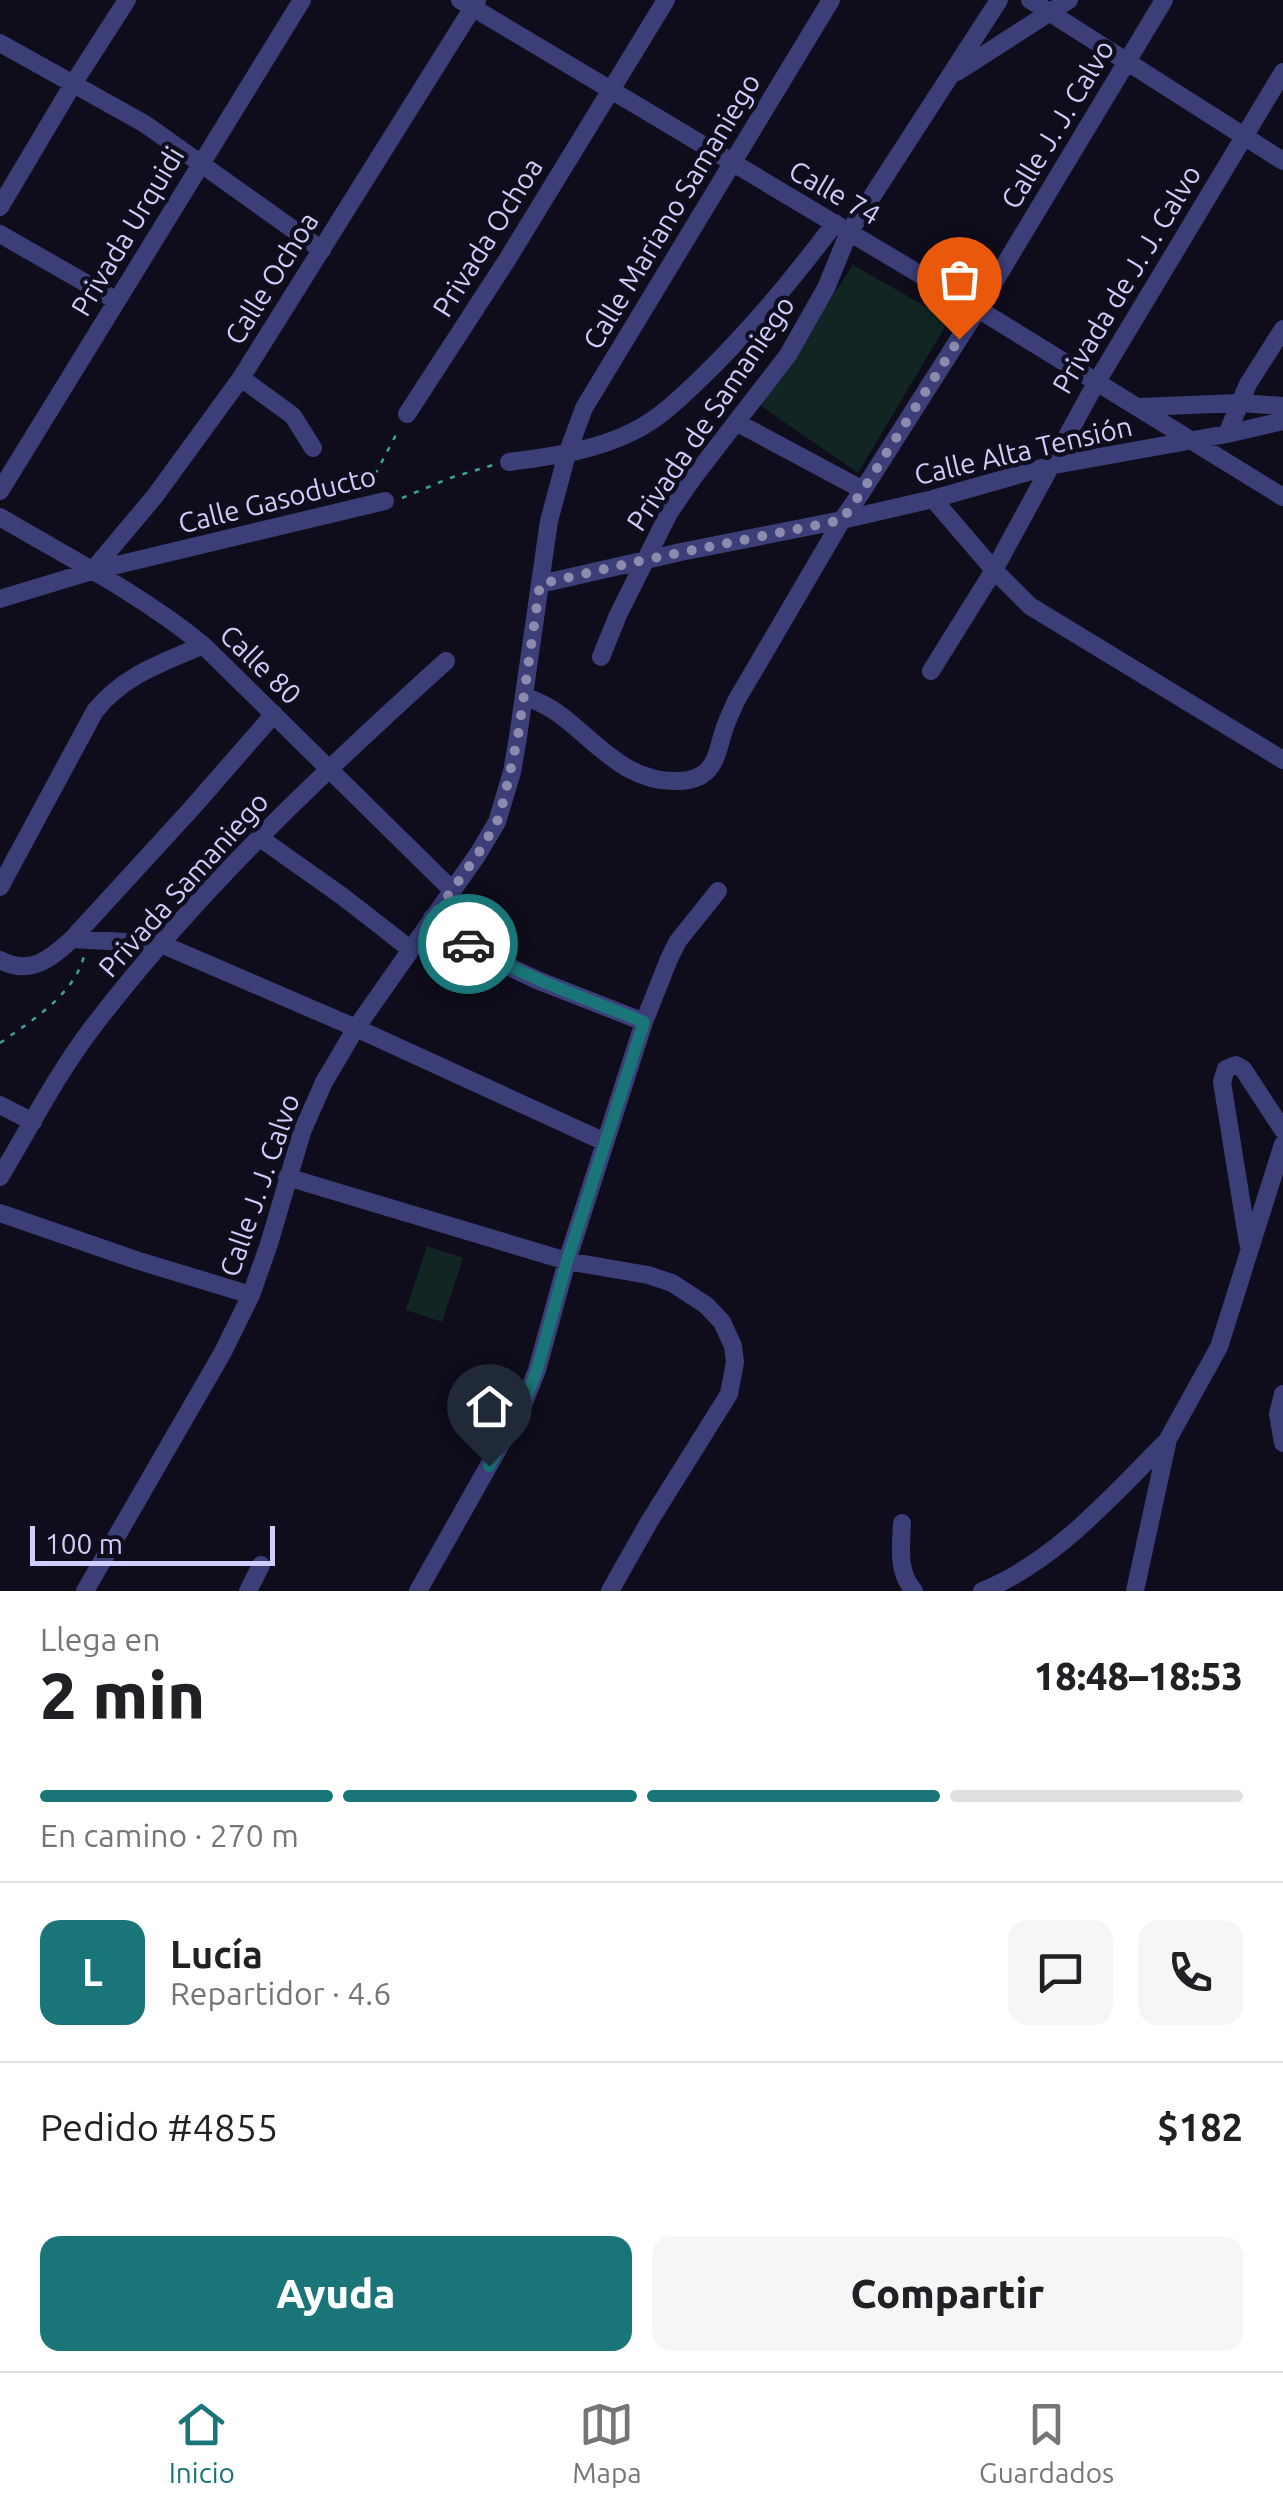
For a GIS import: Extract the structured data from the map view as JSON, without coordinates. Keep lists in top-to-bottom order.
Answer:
{
  "streets": {
    "street": [
      "Calle J. J. Calvo",
      "Calle 74",
      "Calle Mariano Samaniego",
      "Privada Urquidi",
      "Privada Ochoa",
      "Calle Ochoa",
      "Privada de J. J. Calvo",
      "Privada de Samaniego",
      "Calle Alta Tensión",
      "Calle Gasoducto",
      "Calle 80",
      "Privada Samaniego"
    ]
  },
  "crossings": [
    ["Calle J. J. Calvo", "Calle 74"],
    ["Calle J. J. Calvo", "Calle Mariano Samaniego"],
    ["Calle J. J. Calvo", "Privada de Samaniego"],
    ["Calle J. J. Calvo", "Calle Alta Tensión"],
    ["Calle J. J. Calvo", "Calle 80"],
    ["Calle 74", "Calle Mariano Samaniego"],
    ["Calle 74", "Privada Ochoa"],
    ["Calle 74", "Calle Ochoa"],
    ["Calle 74", "Privada de J. J. Calvo"],
    ["Calle 74", "Privada de Samaniego"],
    ["Calle 74", "Calle Alta Tensión"],
    ["Calle Mariano Samaniego", "Privada de Samaniego"],
    ["Calle Ochoa", "Calle Gasoducto"],
    ["Calle Ochoa", "Calle 80"],
    ["Privada de J. J. Calvo", "Calle Alta Tensión"],
    ["Privada de Samaniego", "Calle Alta Tensión"],
    ["Calle Gasoducto", "Calle 80"],
    ["Calle 80", "Privada Samaniego"]
  ],
  "scale_bar": "100 m",
  "page": {
    "scale": "100 m",
    "heading": ["2 min", "Llega en", "18:48–18:53"],
    "panel": [
      "Lucía",
      "Repartidor · 4.6",
      "Pedido #4855",
      "$182"
    ],
    "bar": "En camino · 270 m",
    "round": "L",
    "buttons": ["Ayuda", "Compartir"],
    "tabs": ["Inicio", "Mapa", "Guardados"]
  }
}
